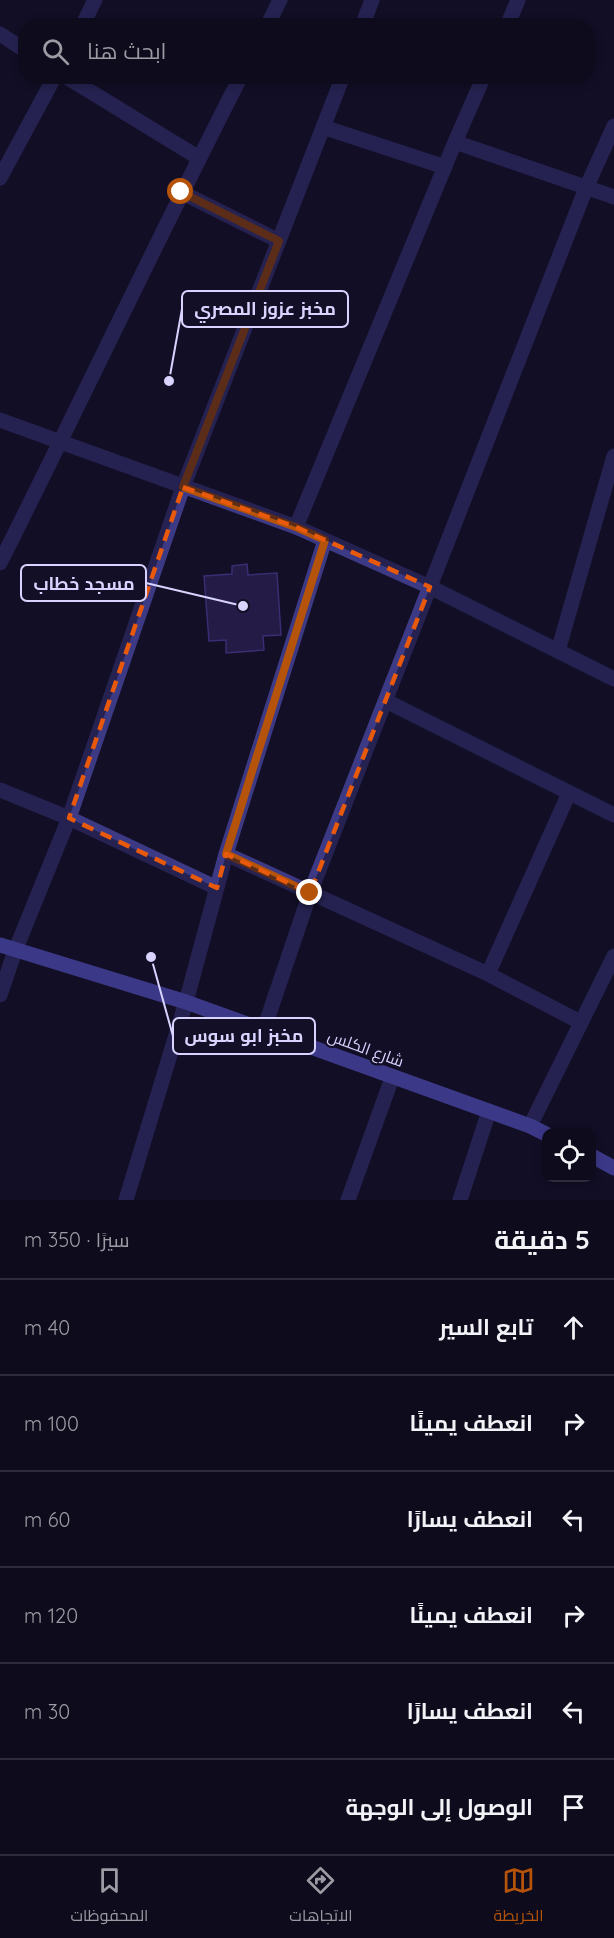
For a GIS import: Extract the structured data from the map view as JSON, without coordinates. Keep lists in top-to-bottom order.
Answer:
{
  "streets": {
    "street": ["شارع الكلس"]
  },
  "places": ["مخبز عزوز المصري", "مسجد خطاب", "مخبز ابو سوس"],
  "page": {
    "search": "ابحث هنا",
    "heading": ["5 دقيقة", "سيرًا · 350 m"],
    "list": [
      ["تابع السير", "40 m"],
      ["انعطف يمينًا", "100 m"],
      ["انعطف يسارًا", "60 m"],
      ["انعطف يمينًا", "120 m"],
      ["انعطف يسارًا", "30 m"],
      "الوصول إلى الوجهة"
    ],
    "nav": ["الخريطة", "الاتجاهات", "المحفوظات"]
  }
}
